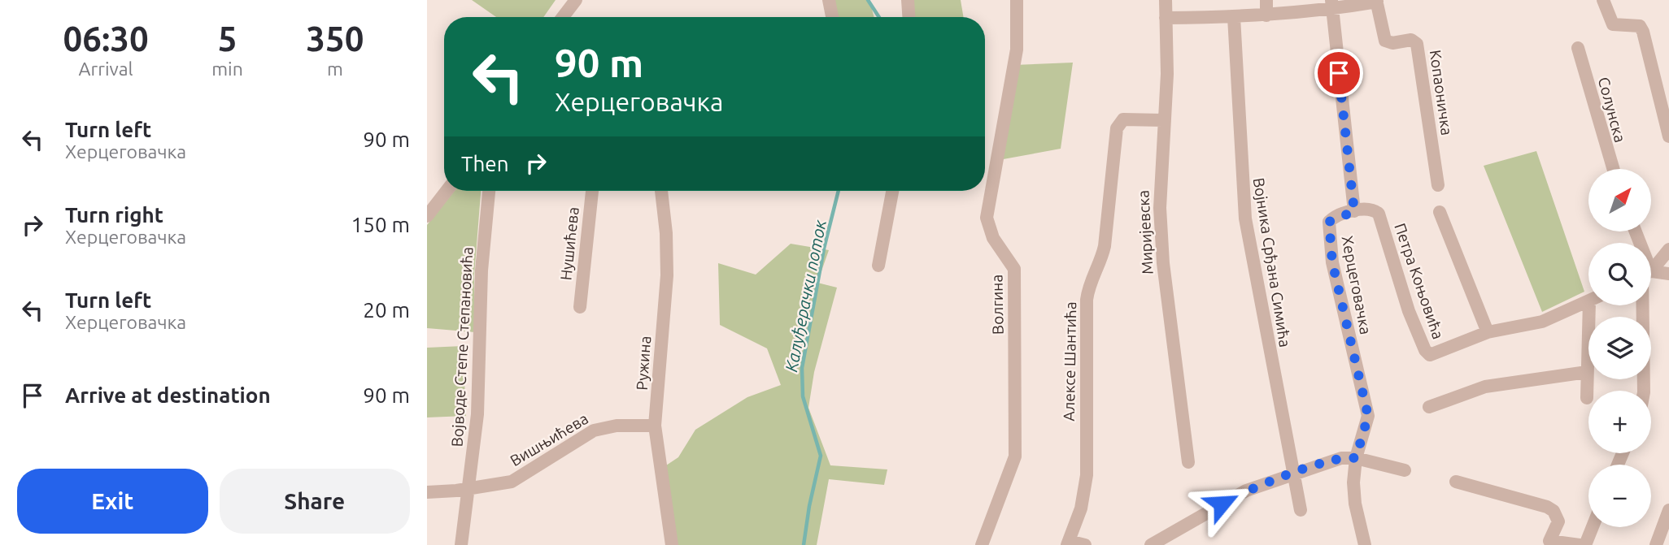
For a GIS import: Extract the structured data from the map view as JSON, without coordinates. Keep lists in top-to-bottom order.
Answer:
{
  "streets": {
    "street": [
      "Копаоничка",
      "Солунска",
      "Миријевска",
      "Нушићева",
      "Војника Срђана Симића",
      "Петра Коњовића",
      "Херцеговачка",
      "Волгина",
      "Војводе Степе Степановића",
      "Алексе Шантића",
      "Ружина",
      "Вишњићева"
    ]
  },
  "crossings": [
    ["Копаоничка", "Миријевска"],
    ["Копаоничка", "Војника Срђана Симића"],
    ["Миријевска", "Алексе Шантића"],
    ["Петра Коњовића", "Херцеговачка"],
    ["Војводе Степе Степановића", "Вишњићева"],
    ["Ружина", "Вишњићева"]
  ],
  "water": ["Калуђерачки поток"],
  "north": "top right",
  "page": {
    "eta": [
      "06:30",
      "Arrival",
      "5",
      "min",
      "350",
      "m"
    ],
    "turn": ["90 m", "Херцеговачка"],
    "list": [
      {
        "name": "Turn left",
        "note": "Херцеговачка",
        "value": "90 m"
      },
      {
        "name": "Turn right",
        "note": "Херцеговачка",
        "value": "150 m"
      },
      {
        "name": "Turn left",
        "note": "Херцеговачка",
        "value": "20 m"
      },
      {
        "name": "Arrive at destination",
        "value": "90 m"
      }
    ],
    "then": "Then",
    "map_buttons": ["+", "−"],
    "buttons": ["Exit", "Share"]
  }
}
